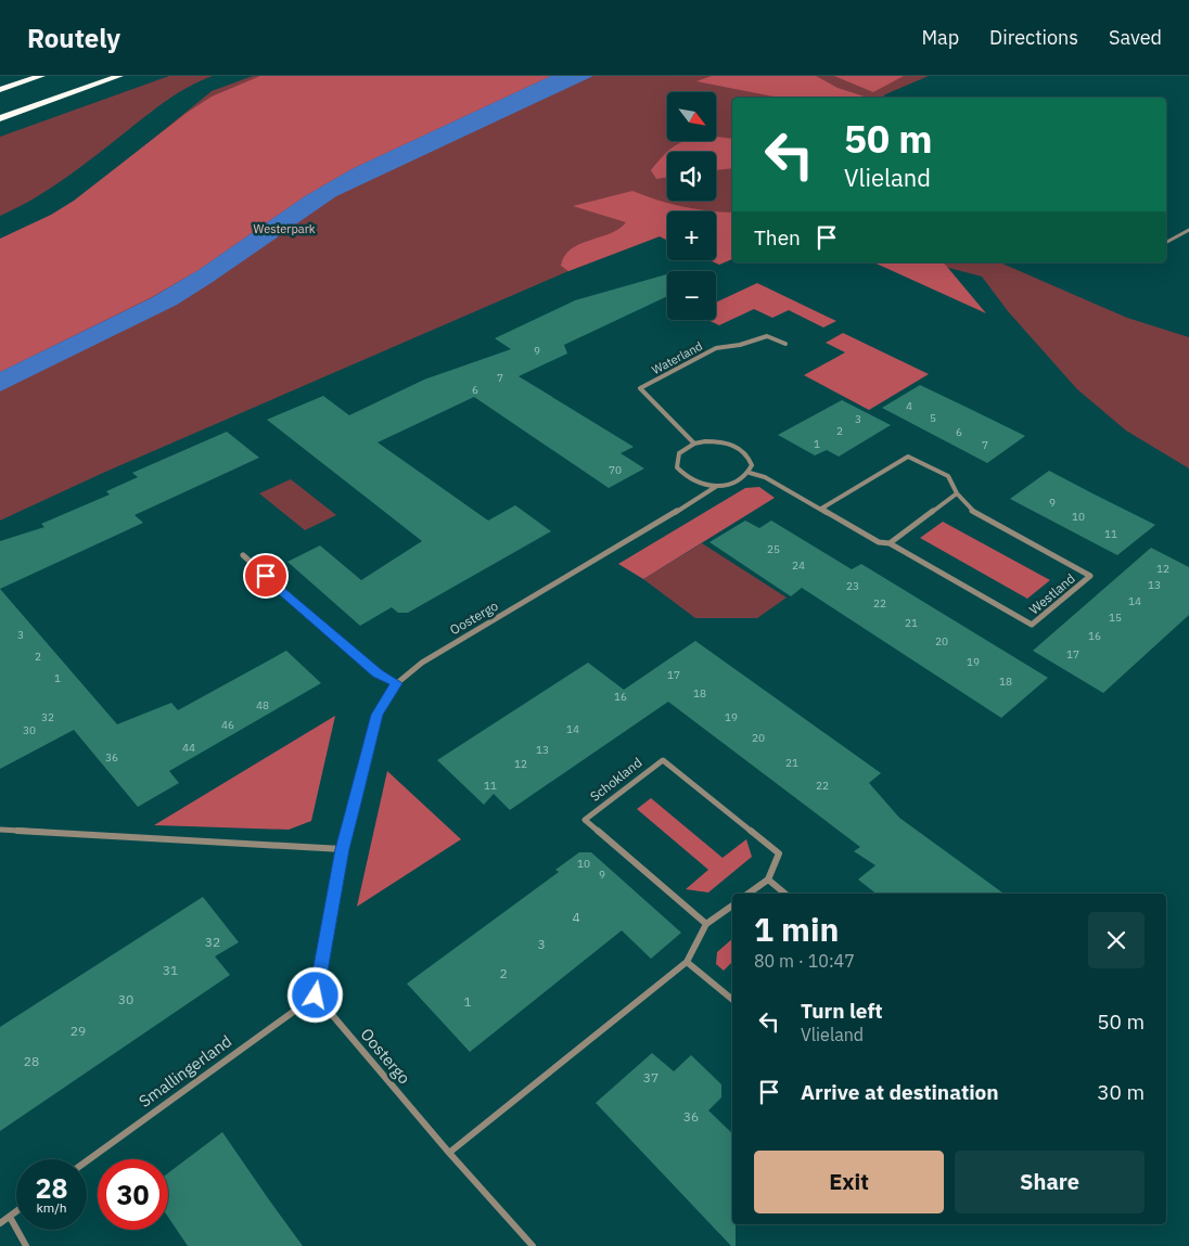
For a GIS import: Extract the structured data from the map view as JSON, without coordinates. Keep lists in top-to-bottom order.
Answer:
{
  "streets": {
    "street": [
      "Waterland",
      "Westland",
      "Oostergo",
      "Schokland",
      "Smallingerland"
    ]
  },
  "crossings": [
    ["Waterland", "Westland"],
    ["Waterland", "Oostergo"],
    ["Westland", "Oostergo"],
    ["Oostergo", "Smallingerland"]
  ],
  "parks": ["Westerpark"],
  "house_numbers": [
    "9",
    "7",
    "6",
    "4",
    "5",
    "3",
    "2",
    "6",
    "1",
    "7",
    "70",
    "9",
    "10",
    "11",
    "25",
    "24",
    "12",
    "13",
    "23",
    "14",
    "22",
    "15",
    "21",
    "3",
    "16",
    "20",
    "17",
    "2",
    "19",
    "17",
    "1",
    "18",
    "18",
    "16",
    "48",
    "32",
    "19",
    "46",
    "14",
    "30",
    "20",
    "44",
    "13",
    "36",
    "21",
    "12",
    "11",
    "22",
    "10",
    "9",
    "4",
    "32",
    "3",
    "31",
    "2",
    "30",
    "1",
    "29",
    "28",
    "37",
    "36"
  ],
  "north": "bottom right",
  "page": {
    "header": "Routely",
    "nav": ["Map", "Directions", "Saved"],
    "map_buttons": ["+", "−"],
    "turn": ["50 m", "Vlieland"],
    "then": "Then",
    "heading": ["1 min", "80 m · 10:47"],
    "list": [
      {
        "name": "Turn left",
        "note": "Vlieland",
        "value": "50 m"
      },
      {
        "name": "Arrive at destination",
        "value": "30 m"
      }
    ],
    "buttons": ["Exit", "Share"],
    "speed": "28 km/h",
    "limit": "30"
  }
}
